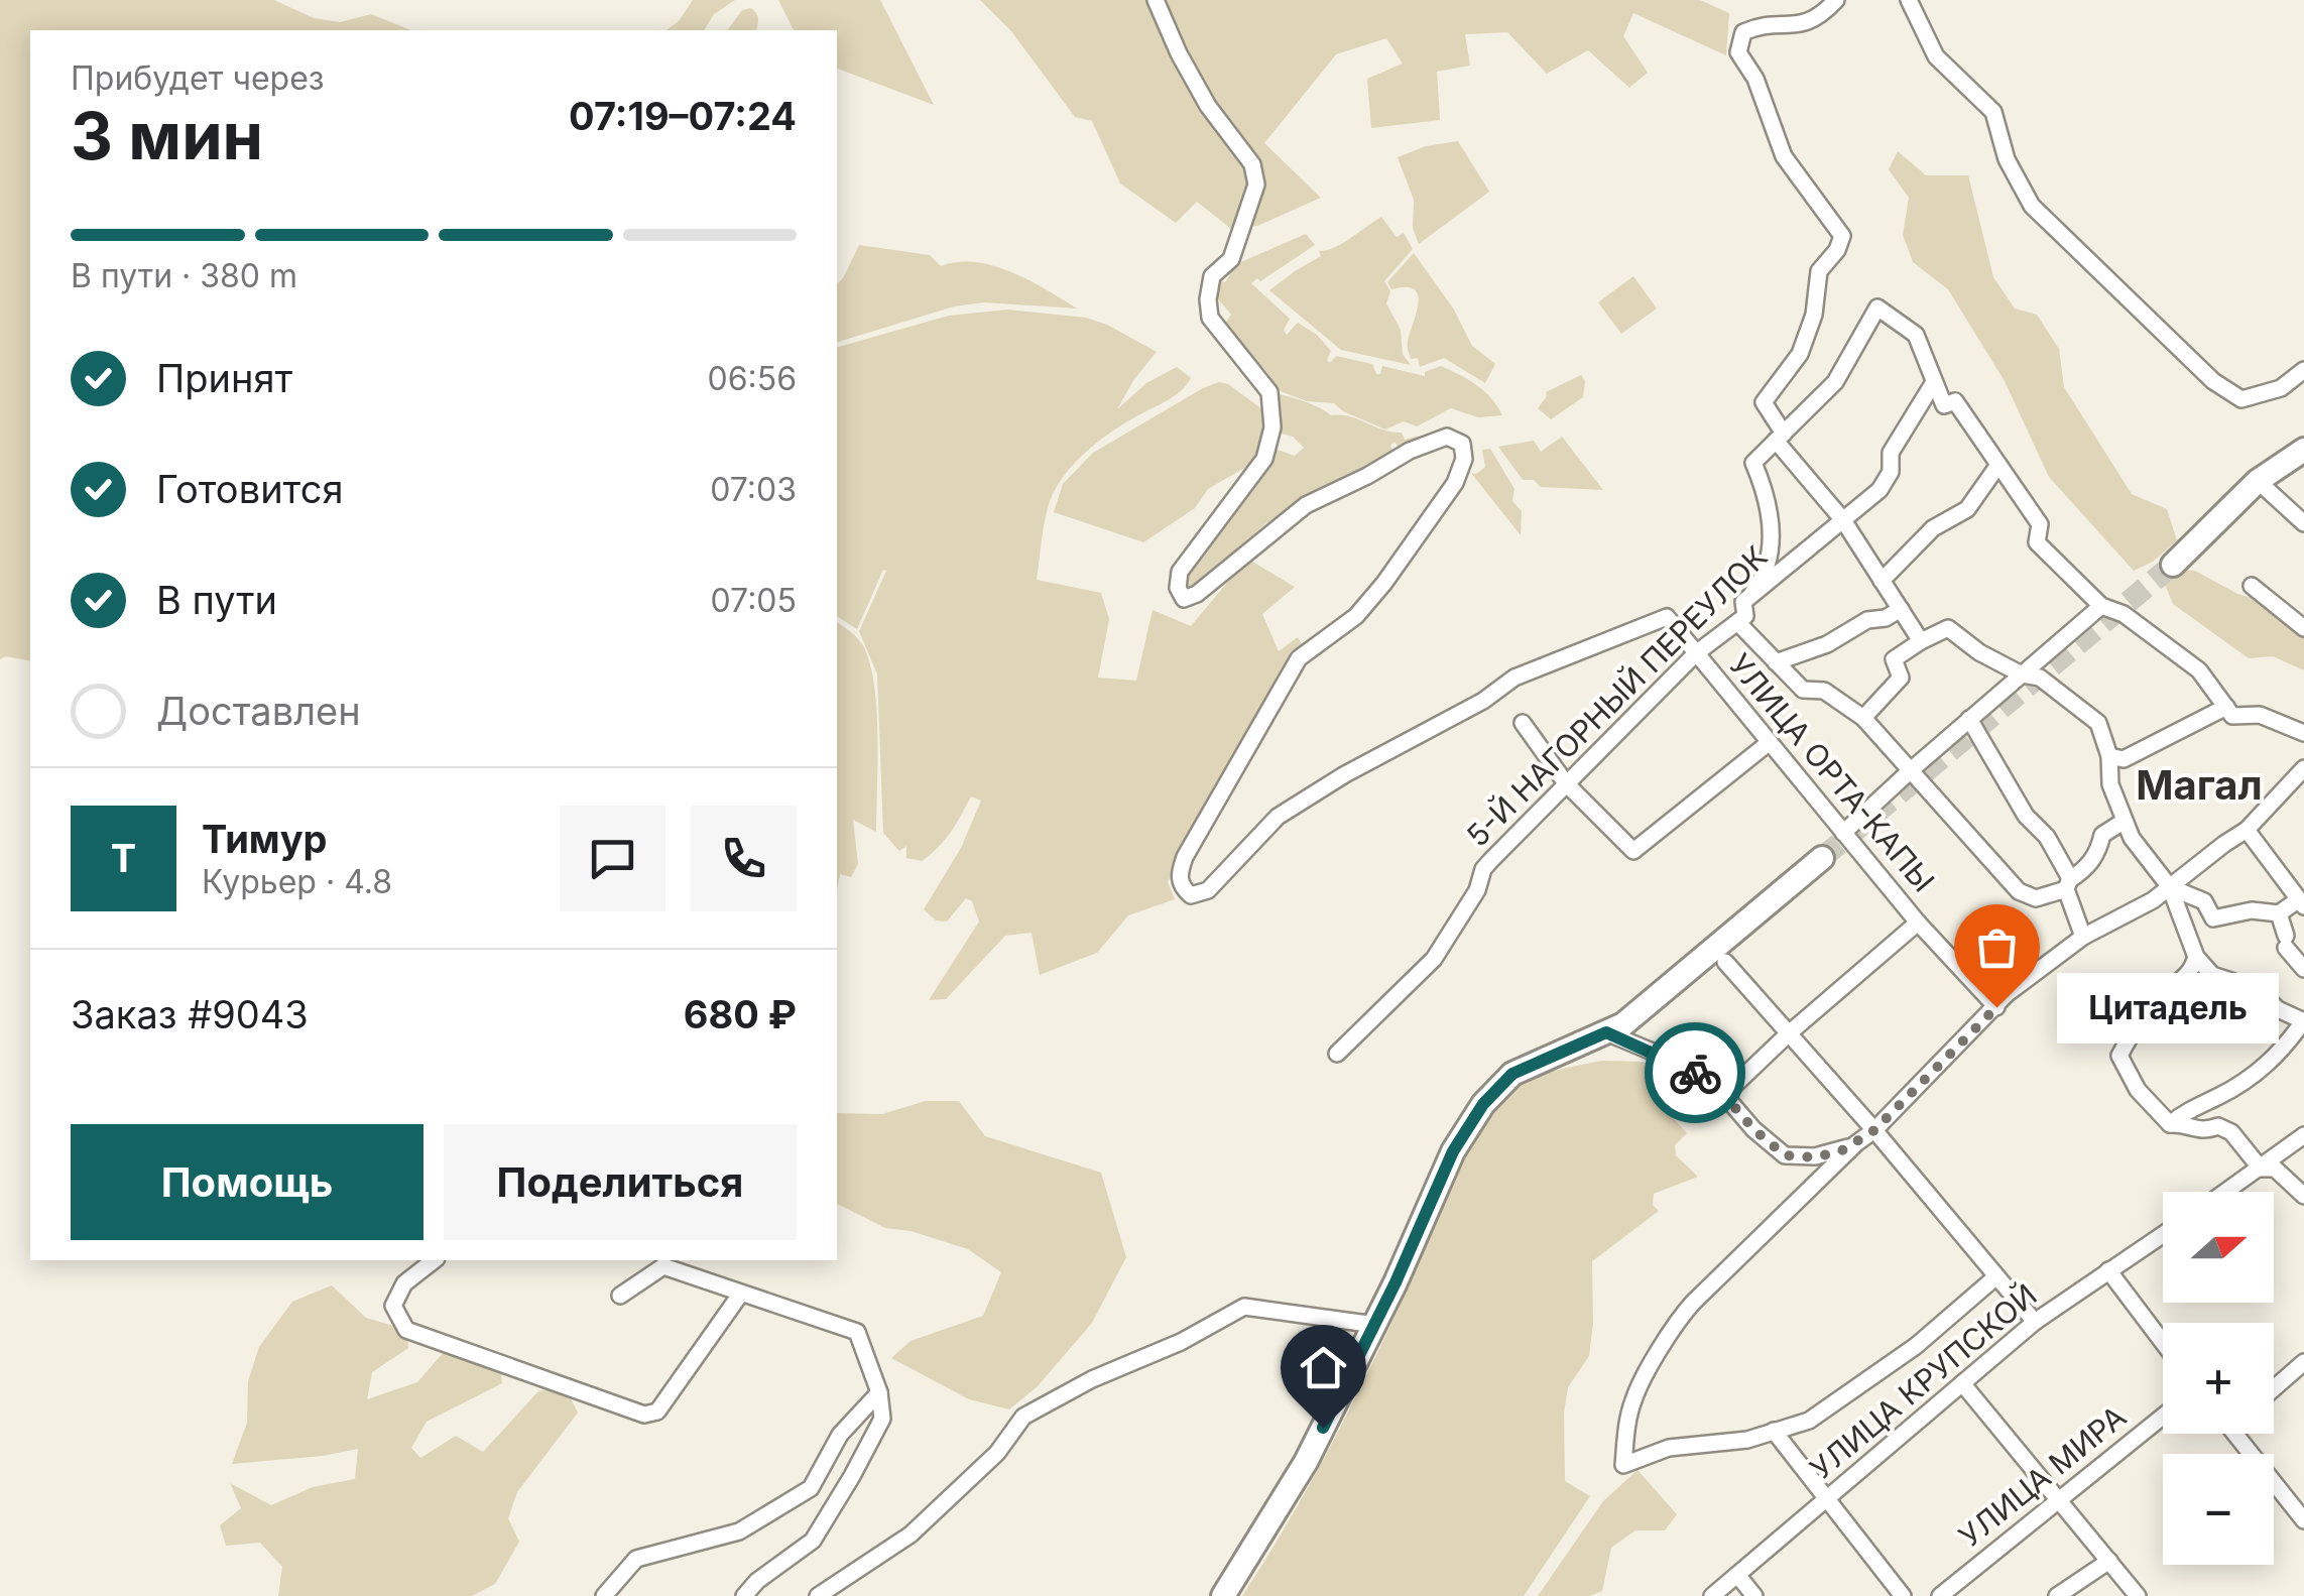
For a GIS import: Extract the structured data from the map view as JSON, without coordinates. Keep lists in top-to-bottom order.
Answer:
{
  "streets": {
    "street": [
      "5-Й НАГОРНЫЙ ПЕРЕУЛОК",
      "УЛИЦА ОРТА-КАПЫ",
      "УЛИЦА КРУПСКОЙ",
      "УЛИЦА МИРА"
    ]
  },
  "crossings": [
    ["5-Й НАГОРНЫЙ ПЕРЕУЛОК", "УЛИЦА ОРТА-КАПЫ"]
  ],
  "districts": ["Магал"],
  "places": ["Цитадель"],
  "north": "right",
  "page": {
    "heading": ["3 мин", "Прибудет через", "07:19–07:24"],
    "panel": [
      "Тимур",
      "Курьер · 4.8",
      "Заказ #9043",
      "680 ₽"
    ],
    "bar": "В пути · 380 m",
    "list": [
      ["Принят", "06:56"],
      ["Готовится", "07:03"],
      ["В пути", "07:05"],
      "Доставлен"
    ],
    "round": "Т",
    "bubble": "Цитадель",
    "buttons": ["Помощь", "Поделиться"],
    "map_buttons": ["+", "−"]
  }
}
